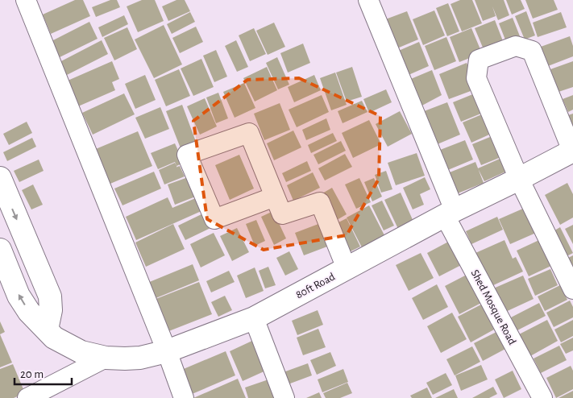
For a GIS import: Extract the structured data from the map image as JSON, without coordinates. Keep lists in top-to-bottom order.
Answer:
{
  "streets": {
    "main road": ["80ft Road"],
    "street": ["Shed Mosque Road"]
  },
  "crossings": [
    ["80ft Road", "Shed Mosque Road"]
  ],
  "scale_bar": "20 m"
}
